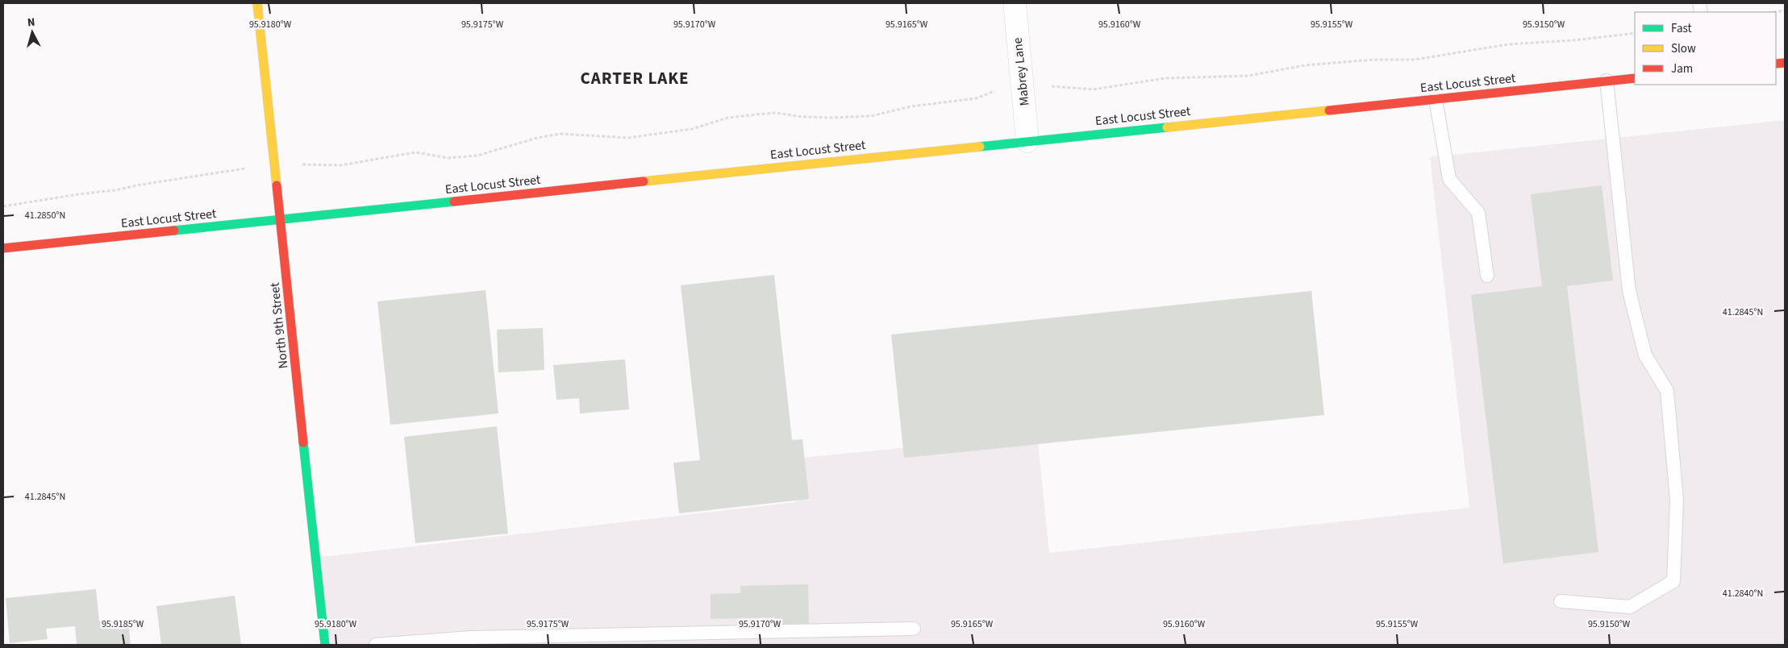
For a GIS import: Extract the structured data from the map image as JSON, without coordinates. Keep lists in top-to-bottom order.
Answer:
{
  "streets": {
    "main road": ["East Locust Street", "North 9th Street"],
    "street": ["Mabrey Lane"]
  },
  "crossings": [
    ["Mabrey Lane", "East Locust Street"],
    ["East Locust Street", "North 9th Street"]
  ],
  "districts": ["CARTER LAKE"],
  "legend": ["Fast", "Slow", "Jam"],
  "north": "top",
  "coordinates": [
    "95.9180°W",
    "95.9175°W",
    "95.9170°W",
    "95.9165°W",
    "95.9160°W",
    "95.9155°W",
    "95.9150°W",
    "41.2850°N",
    "41.2845°N",
    "41.2840°N",
    "95.9185°W"
  ]
}
